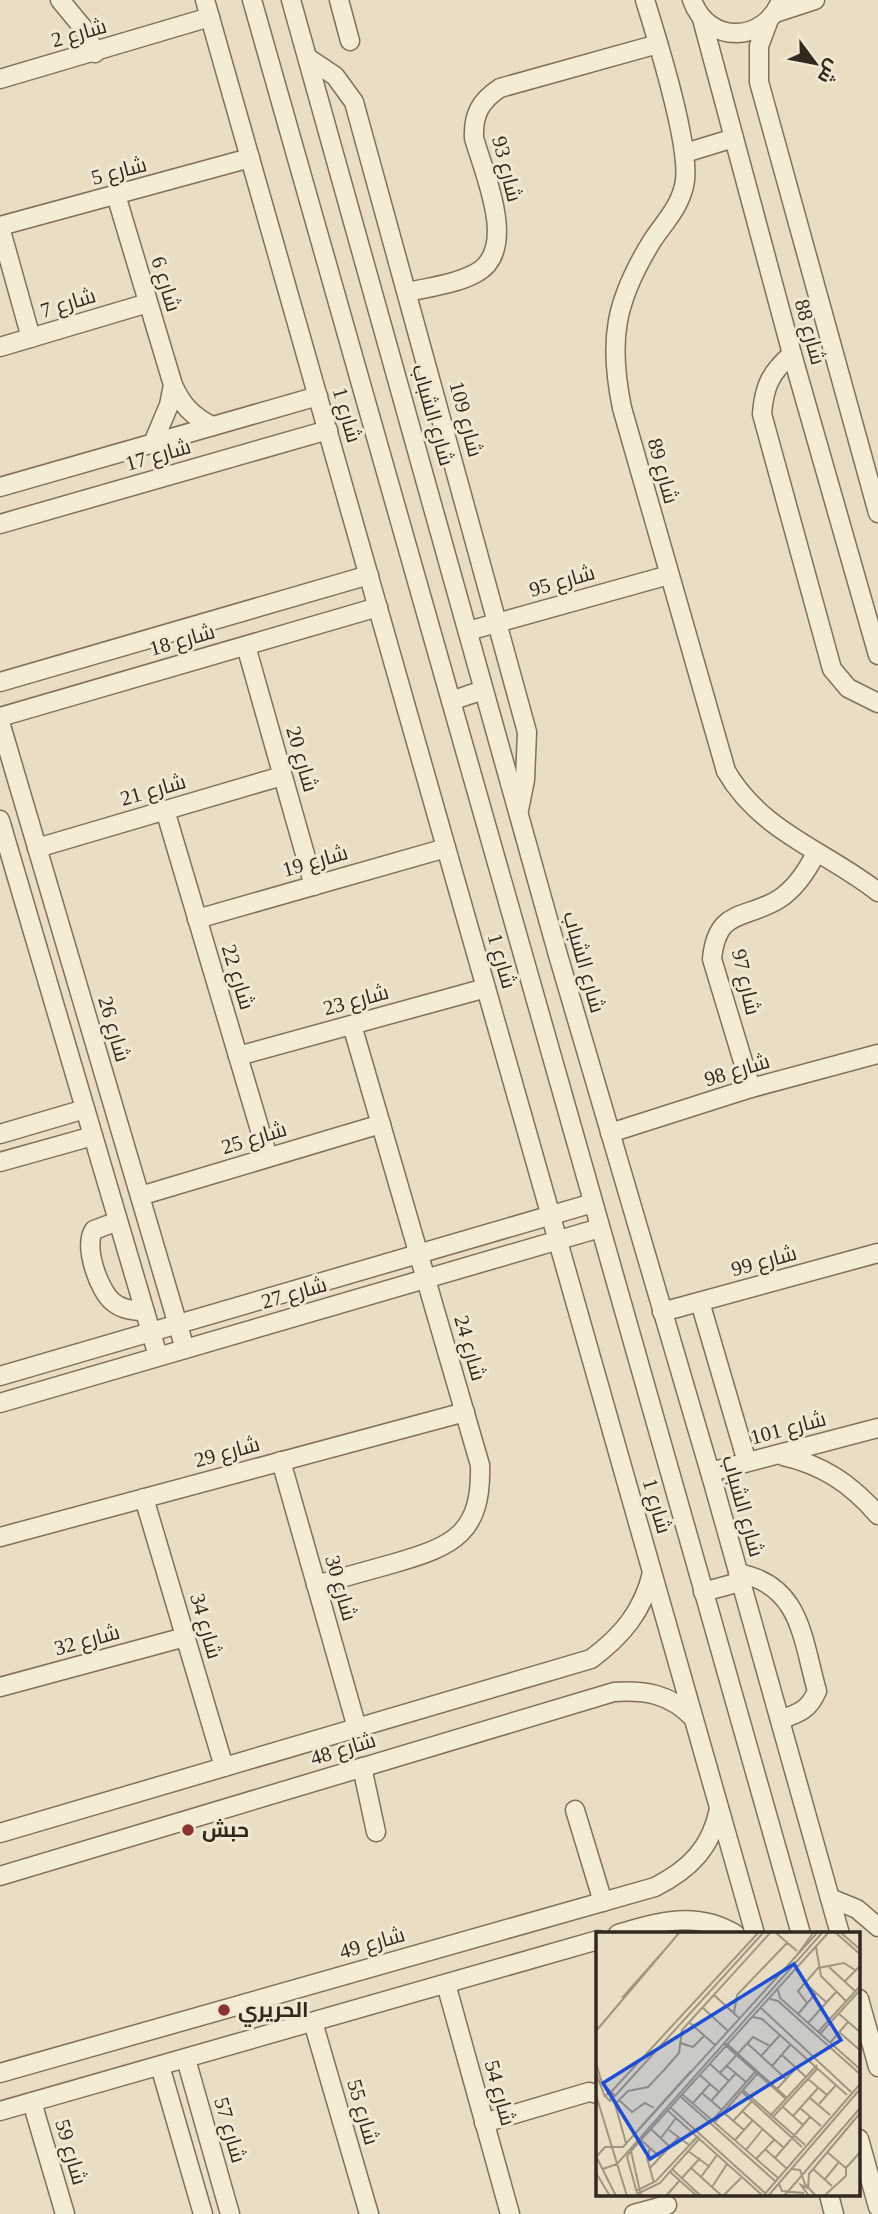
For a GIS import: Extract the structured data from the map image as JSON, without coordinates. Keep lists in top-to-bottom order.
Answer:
{
  "streets": {
    "street": [
      "شارع 2",
      "شارع 93",
      "شارع 5",
      "شارع 6",
      "شارع 7",
      "شارع 88",
      "شارع 1",
      "شارع الشباب",
      "شارع 109",
      "شارع 17",
      "شارع 89",
      "شارع 95",
      "شارع 18",
      "شارع 20",
      "شارع 21",
      "شارع 19",
      "شارع 22",
      "شارع 97",
      "شارع 23",
      "شارع 26",
      "شارع 98",
      "شارع 25",
      "شارع 99",
      "شارع 27",
      "شارع 24",
      "شارع 101",
      "شارع 29",
      "شارع 30",
      "شارع 34",
      "شارع 32",
      "شارع 48",
      "شارع 49",
      "شارع 54",
      "شارع 55",
      "شارع 57",
      "شارع 59"
    ]
  },
  "crossings": [
    ["شارع 2", "شارع 1"],
    ["شارع 93", "شارع 109"],
    ["شارع 93", "شارع 89"],
    ["شارع 5", "شارع 6"],
    ["شارع 5", "شارع 1"],
    ["شارع 6", "شارع 7"],
    ["شارع 6", "شارع 17"],
    ["شارع 1", "شارع 17"],
    ["شارع 1", "شارع 18"],
    ["شارع 1", "شارع 19"],
    ["شارع 1", "شارع 23"],
    ["شارع 1", "شارع 27"],
    ["شارع 1", "شارع 48"],
    ["شارع 1", "شارع 49"],
    ["شارع الشباب", "شارع 109"],
    ["شارع الشباب", "شارع 95"],
    ["شارع الشباب", "شارع 98"],
    ["شارع الشباب", "شارع 99"],
    ["شارع الشباب", "شارع 101"],
    ["شارع 109", "شارع 95"],
    ["شارع 89", "شارع 95"],
    ["شارع 89", "شارع 97"],
    ["شارع 18", "شارع 20"],
    ["شارع 18", "شارع 26"],
    ["شارع 20", "شارع 21"],
    ["شارع 20", "شارع 19"],
    ["شارع 21", "شارع 22"],
    ["شارع 21", "شارع 26"],
    ["شارع 19", "شارع 22"],
    ["شارع 22", "شارع 23"],
    ["شارع 22", "شارع 25"],
    ["شارع 97", "شارع 98"],
    ["شارع 23", "شارع 24"],
    ["شارع 26", "شارع 25"],
    ["شارع 26", "شارع 27"],
    ["شارع 25", "شارع 24"],
    ["شارع 27", "شارع 24"],
    ["شارع 24", "شارع 29"],
    ["شارع 24", "شارع 30"],
    ["شارع 29", "شارع 30"],
    ["شارع 29", "شارع 34"],
    ["شارع 30", "شارع 48"],
    ["شارع 34", "شارع 32"],
    ["شارع 34", "شارع 48"]
  ],
  "places": ["حبش", "الحريري"],
  "north": "bottom right"
}
